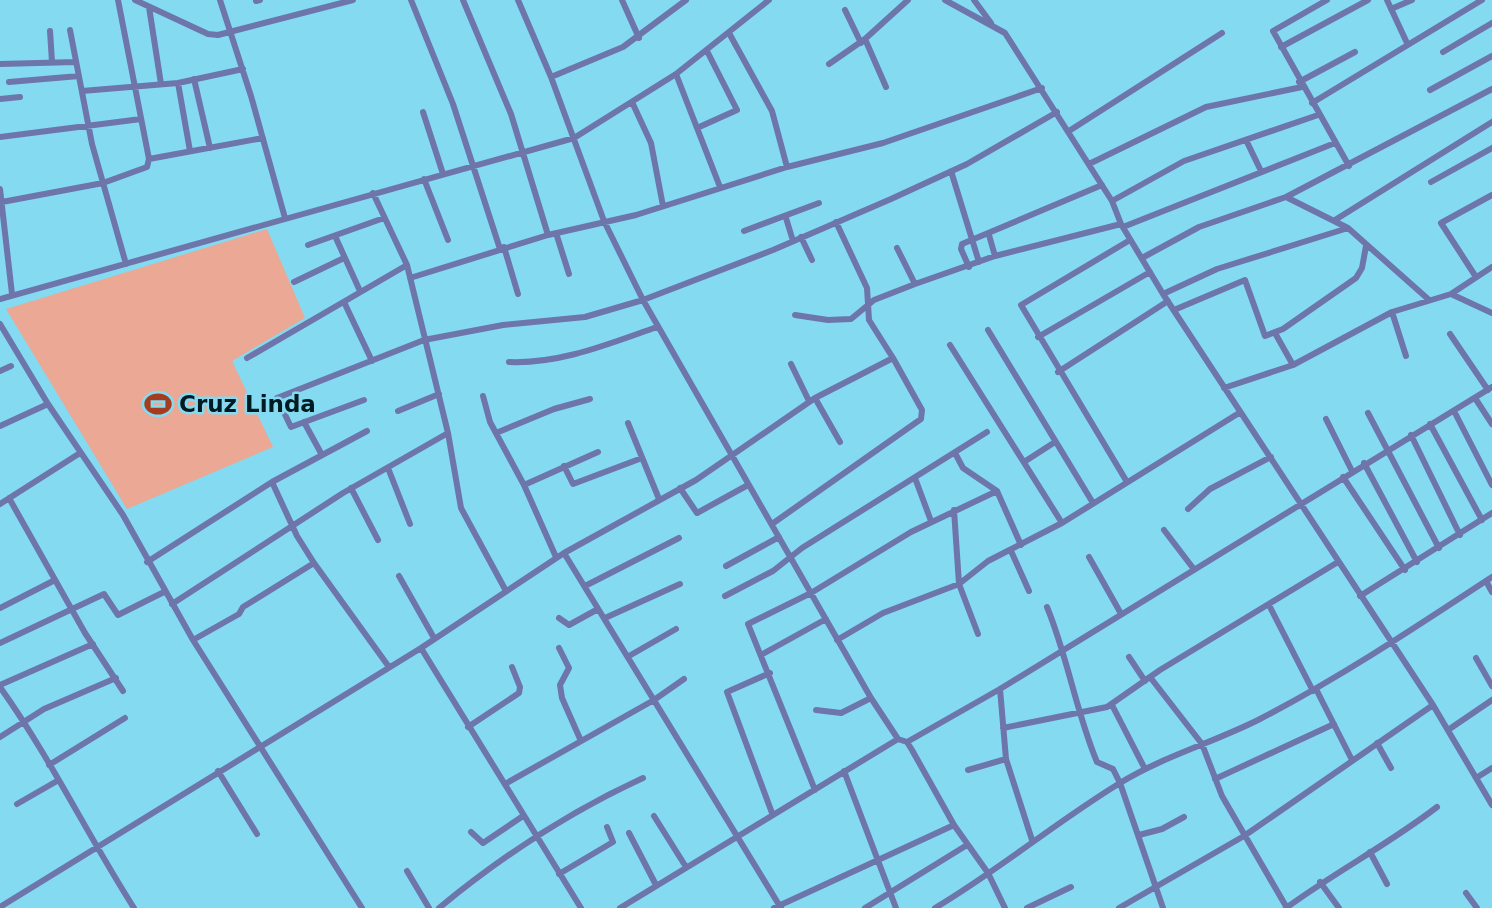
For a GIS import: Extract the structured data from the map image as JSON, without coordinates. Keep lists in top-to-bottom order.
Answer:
{
  "places": {
    "sports": ["Cruz Linda"]
  }
}
